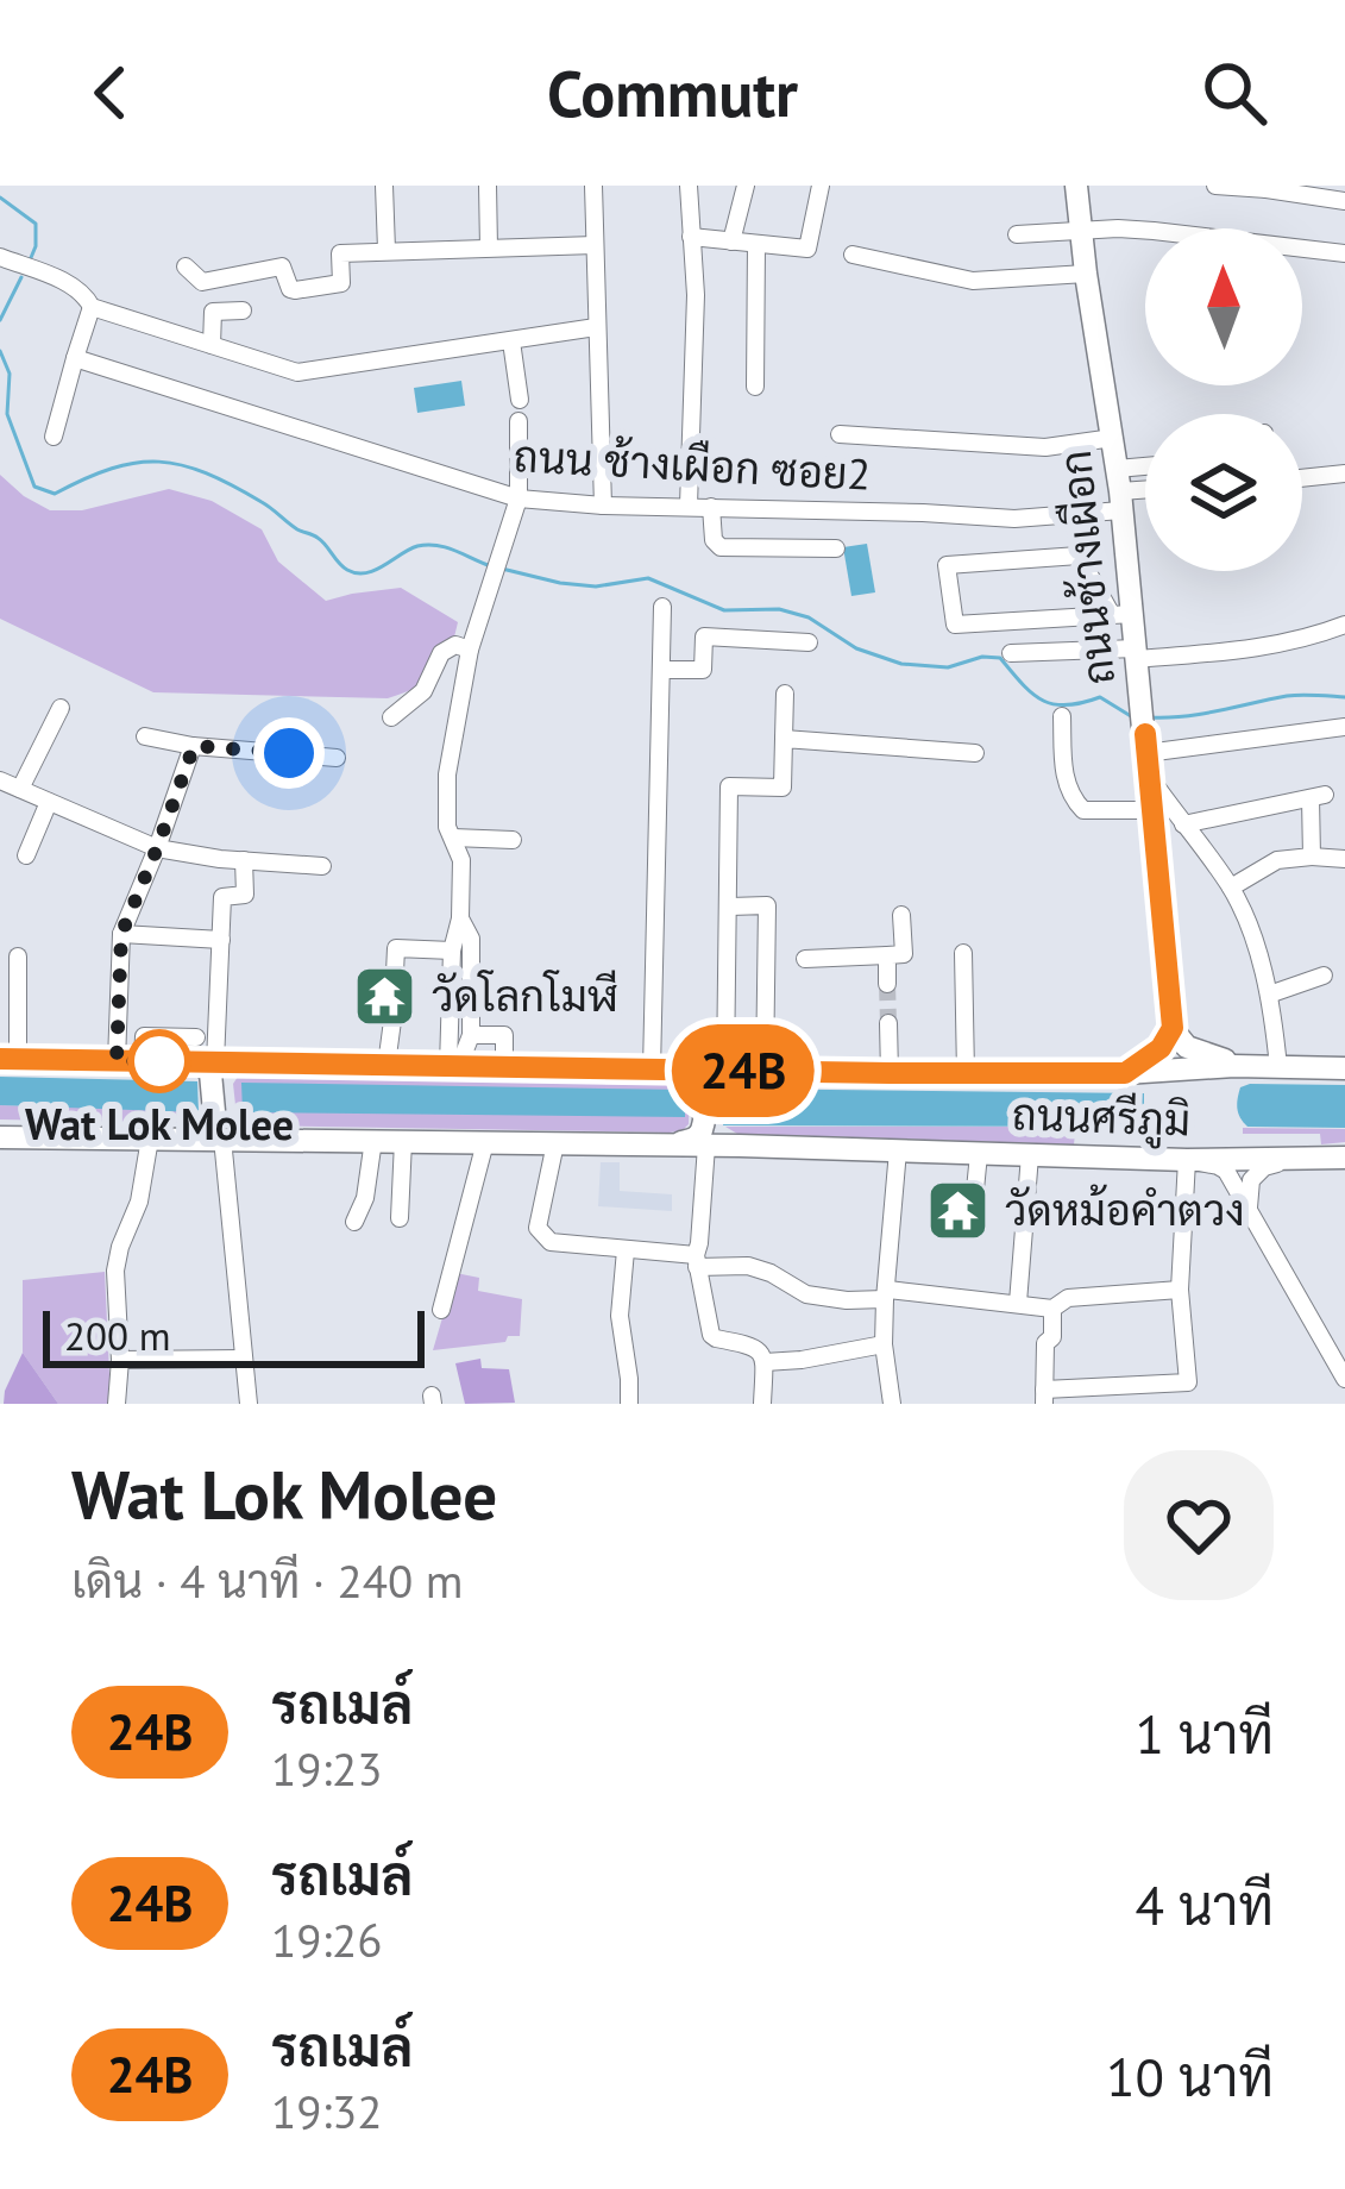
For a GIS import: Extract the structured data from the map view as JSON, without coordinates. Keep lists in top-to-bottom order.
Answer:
{
  "streets": {
    "main road": ["ถนนช้างเผือก", "ถนนศรีภูมิ"],
    "street": ["ถนน ช้างเผือก ซอย2"]
  },
  "crossings": [
    ["ถนน ช้างเผือก ซอย2", "ถนนช้างเผือก"]
  ],
  "places": {
    "temple": ["วัดโลกโมฬี", "วัดหม้อคำตวง"],
    "other": ["Wat Lok Molee"]
  },
  "lines": ["bus line 24B"],
  "scale_bar": "200 m",
  "north": "top",
  "page": {
    "header": "Commutr",
    "on_map": "24B",
    "scale": "200 m",
    "heading": ["Wat Lok Molee", "เดิน · 4 นาที · 240 m"],
    "list": [
      {
        "mark": "24B",
        "name": "รถเมล์",
        "note": "19:23",
        "value": "1 นาที"
      },
      {
        "mark": "24B",
        "name": "รถเมล์",
        "note": "19:26",
        "value": "4 นาที"
      },
      {
        "mark": "24B",
        "name": "รถเมล์",
        "note": "19:32",
        "value": "10 นาที"
      }
    ]
  }
}
